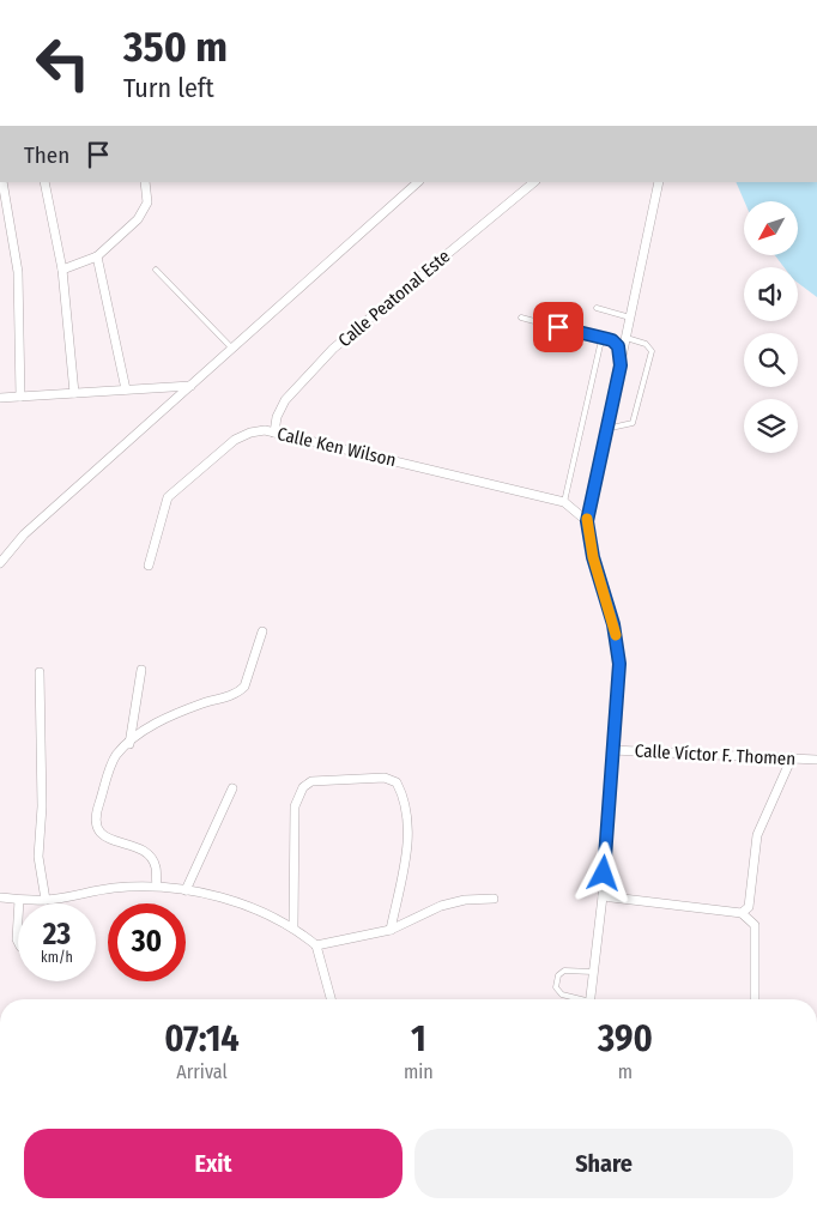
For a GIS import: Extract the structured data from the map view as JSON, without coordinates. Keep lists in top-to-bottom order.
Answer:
{
  "streets": {
    "street": ["Calle Peatonal Este", "Calle Ken Wilson", "Calle Víctor F. Thomen"]
  },
  "crossings": [
    ["Calle Peatonal Este", "Calle Ken Wilson"]
  ],
  "north": "bottom left",
  "page": {
    "turn": ["350 m", "Turn left"],
    "then": "Then",
    "speed": "23 km/h",
    "limit": "30",
    "eta": [
      "07:14",
      "Arrival",
      "1",
      "min",
      "390",
      "m"
    ],
    "buttons": ["Exit", "Share"]
  }
}
